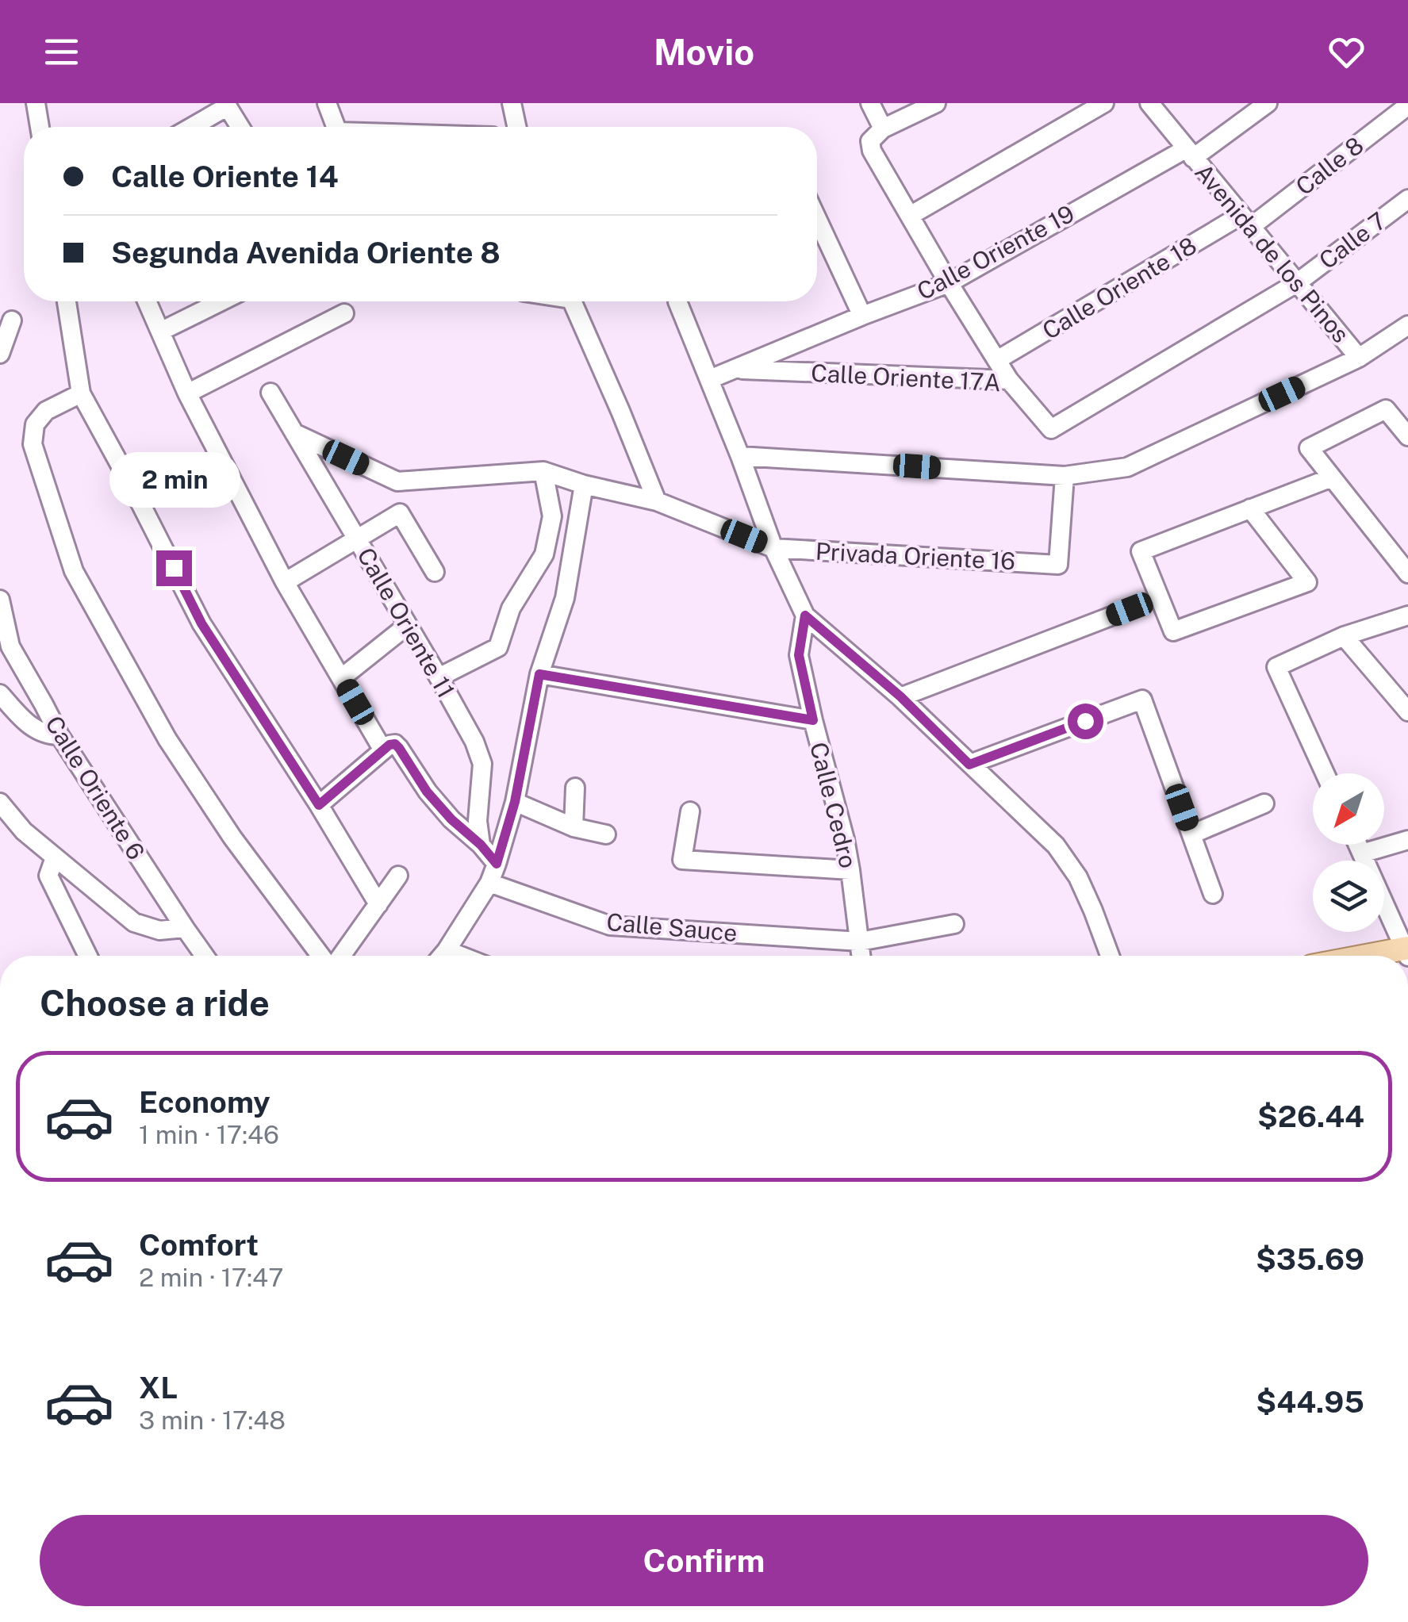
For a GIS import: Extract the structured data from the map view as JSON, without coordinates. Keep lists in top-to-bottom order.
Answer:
{
  "streets": {
    "street": [
      "Calle 8",
      "Calle 7",
      "Calle Oriente 19",
      "Avenida de los Pinos",
      "Calle Oriente 18",
      "Calle Oriente 17A",
      "Privada Oriente 16",
      "Calle Oriente 11",
      "Calle Oriente 6",
      "Calle Cedro",
      "Calle Sauce"
    ]
  },
  "crossings": [
    ["Calle 8", "Avenida de los Pinos"],
    ["Calle 8", "Calle Oriente 18"],
    ["Calle 7", "Avenida de los Pinos"],
    ["Calle 7", "Calle Oriente 17A"],
    ["Calle Oriente 19", "Avenida de los Pinos"],
    ["Calle Oriente 19", "Calle Oriente 17A"],
    ["Avenida de los Pinos", "Calle Oriente 18"],
    ["Avenida de los Pinos", "Calle Oriente 17A"],
    ["Calle Cedro", "Calle Sauce"]
  ],
  "north": "bottom left",
  "page": {
    "header": "Movio",
    "banner": ["Calle Oriente 14", "Segunda Avenida Oriente 8"],
    "bubble": "2 min",
    "heading": "Choose a ride",
    "list": [
      {
        "name": "Economy",
        "note": "1 min · 17:46",
        "value": "$26.44"
      },
      {
        "name": "Comfort",
        "note": "2 min · 17:47",
        "value": "$35.69"
      },
      {
        "name": "XL",
        "note": "3 min · 17:48",
        "value": "$44.95"
      }
    ],
    "buttons": "Confirm"
  }
}
